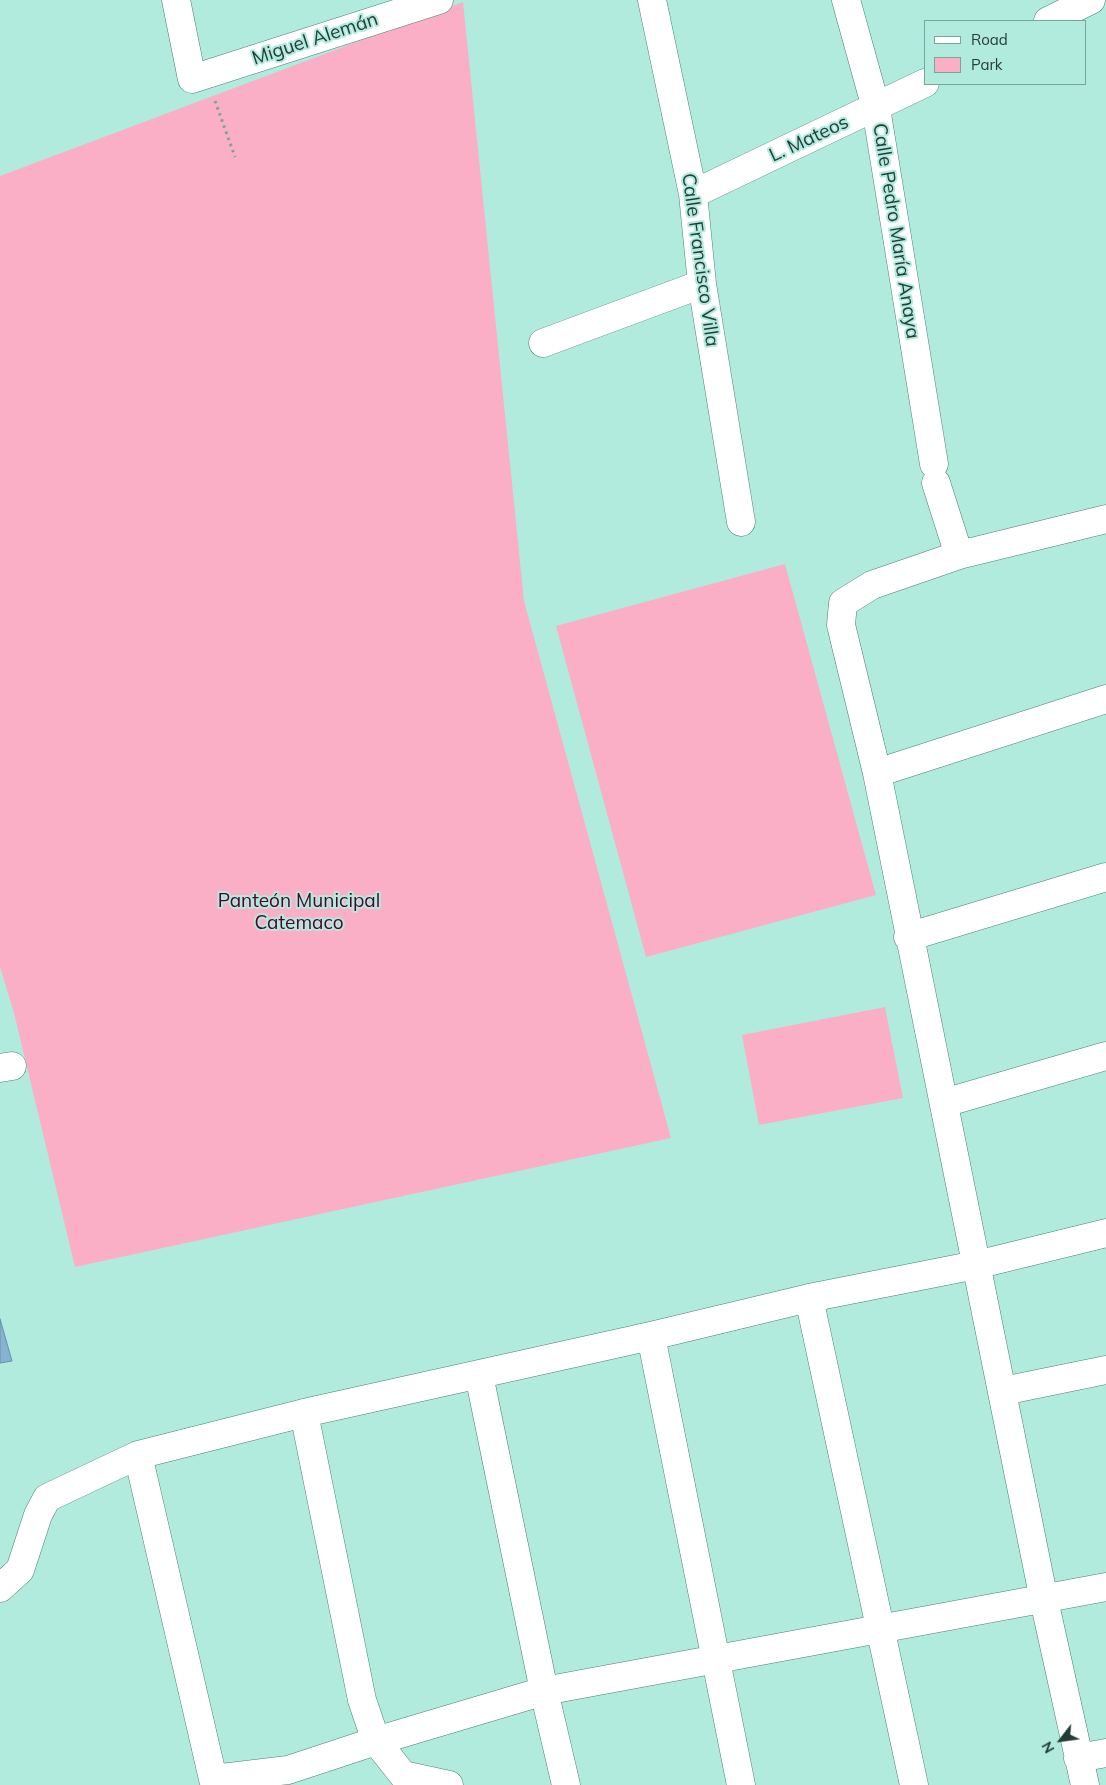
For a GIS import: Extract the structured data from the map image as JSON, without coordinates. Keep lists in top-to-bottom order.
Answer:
{
  "streets": {
    "street": [
      "Miguel Alemán",
      "L. Mateos",
      "Calle Pedro María Anaya",
      "Calle Francisco Villa"
    ]
  },
  "crossings": [
    ["L. Mateos", "Calle Pedro María Anaya"],
    ["L. Mateos", "Calle Francisco Villa"]
  ],
  "parks": ["Panteón Municipal Catemaco"],
  "legend": ["Road", "Park"],
  "north": "bottom left"
}
